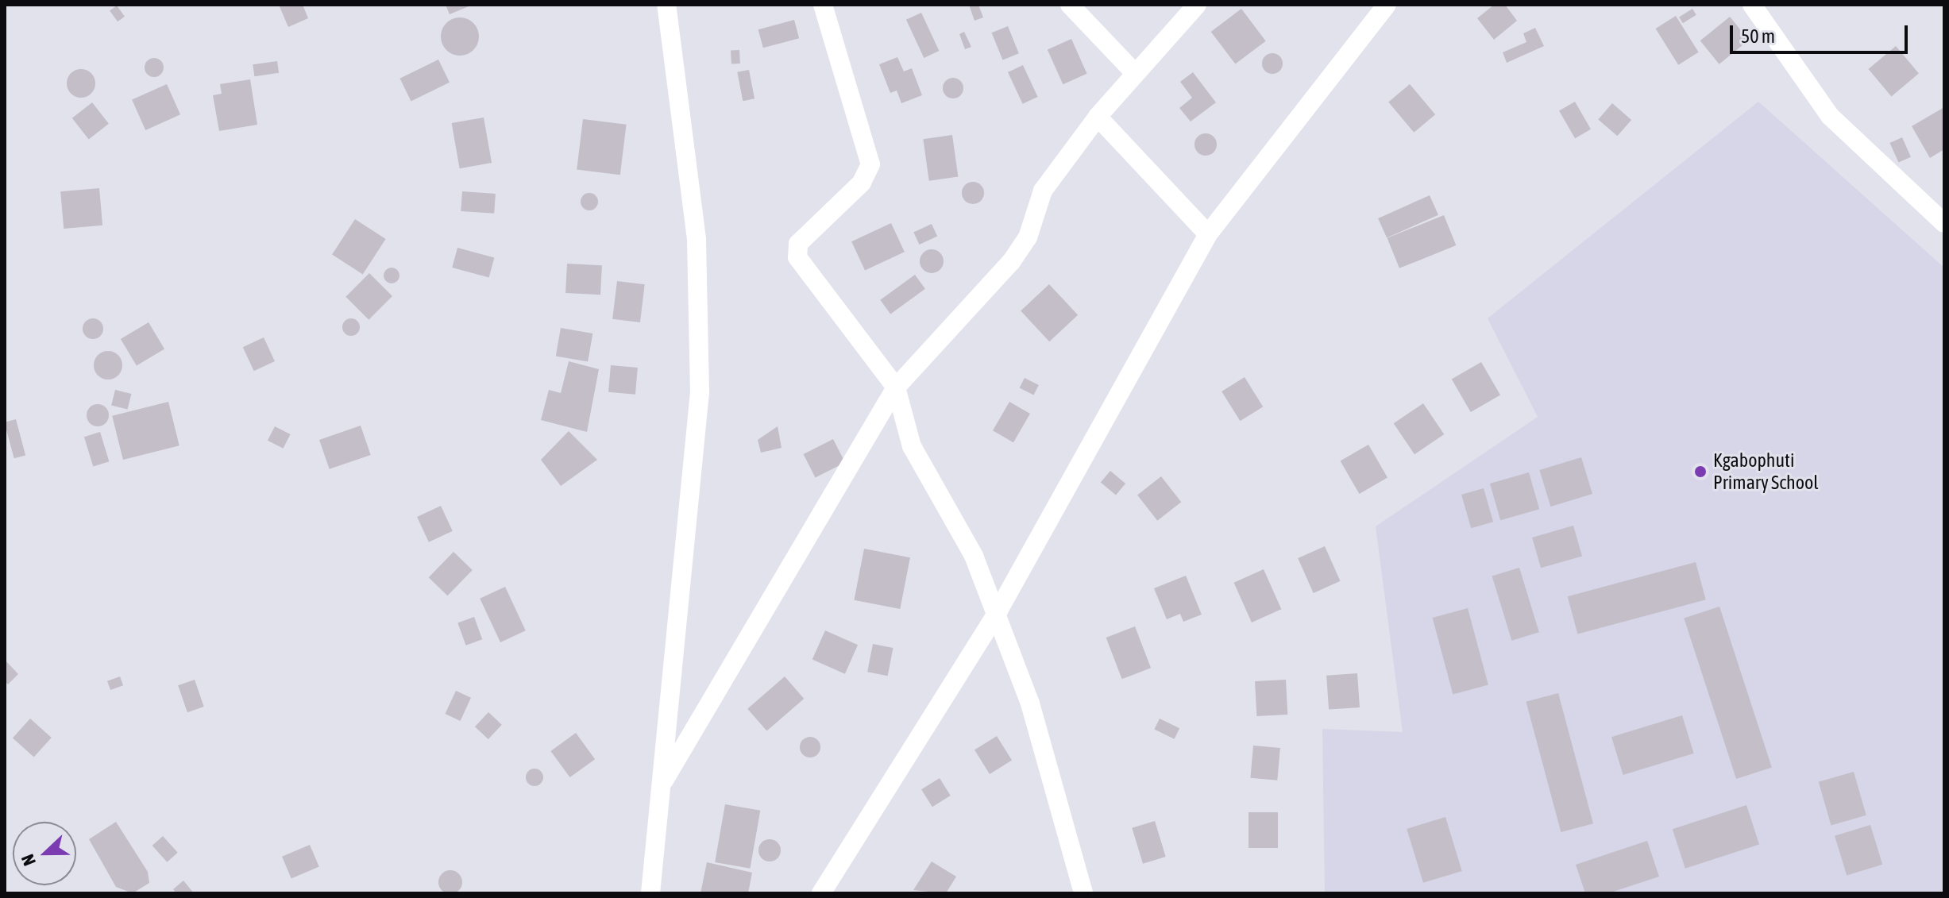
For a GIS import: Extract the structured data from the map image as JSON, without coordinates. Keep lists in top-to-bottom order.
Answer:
{
  "places": ["Kgabophuti Primary School"],
  "scale_bar": "50 m",
  "north": "left"
}
